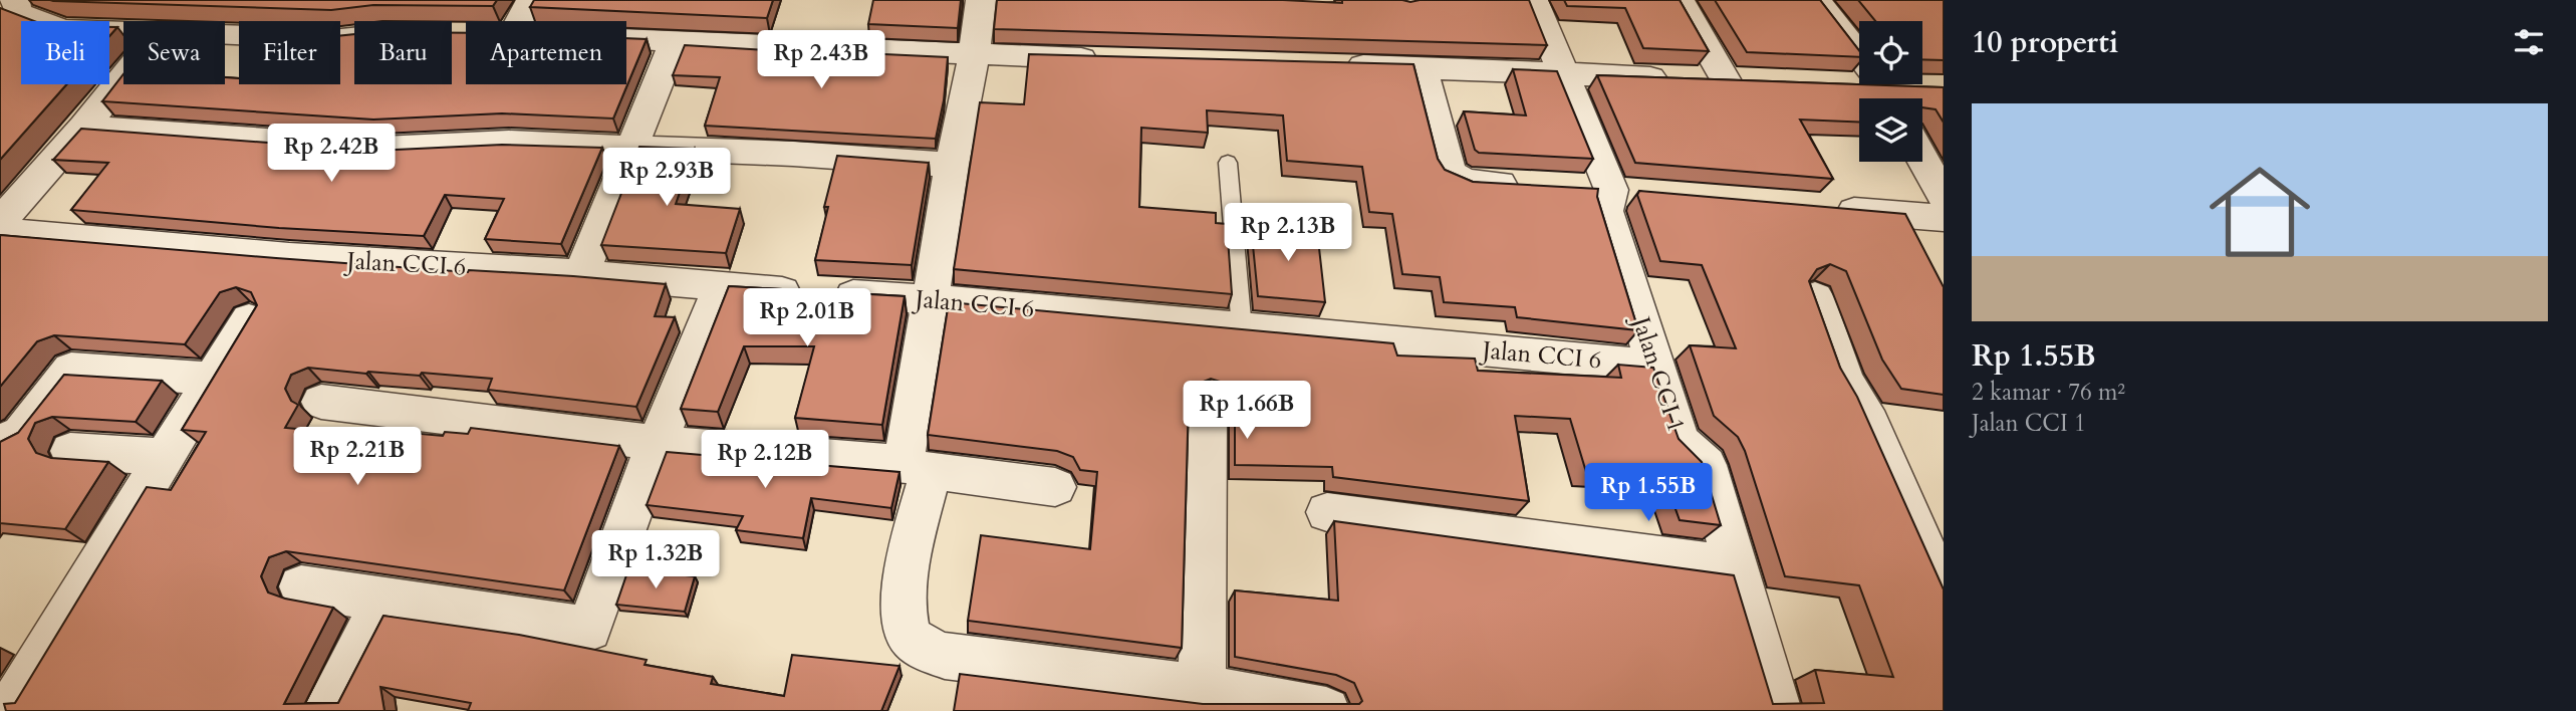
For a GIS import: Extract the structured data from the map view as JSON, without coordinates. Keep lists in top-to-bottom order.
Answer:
{
  "streets": {
    "street": ["Jalan CCI 6", "Jalan CCI 1"]
  },
  "crossings": [
    ["Jalan CCI 6", "Jalan CCI 1"]
  ],
  "page": {
    "heading": "10 properti",
    "chip": [
      "Beli",
      "Sewa",
      "Filter",
      "Baru",
      "Apartemen"
    ],
    "price": [
      "Rp 2.43B",
      "Rp 2.42B",
      "Rp 2.93B",
      "Rp 2.13B",
      "Rp 2.01B",
      "Rp 1.66B",
      "Rp 2.21B",
      "Rp 2.12B",
      "Rp 1.55B",
      "Rp 1.32B"
    ],
    "list": [
      {
        "name": "Rp 1.55B",
        "note": "2 kamar · 76 m² · Jalan CCI 1"
      }
    ]
  }
}
